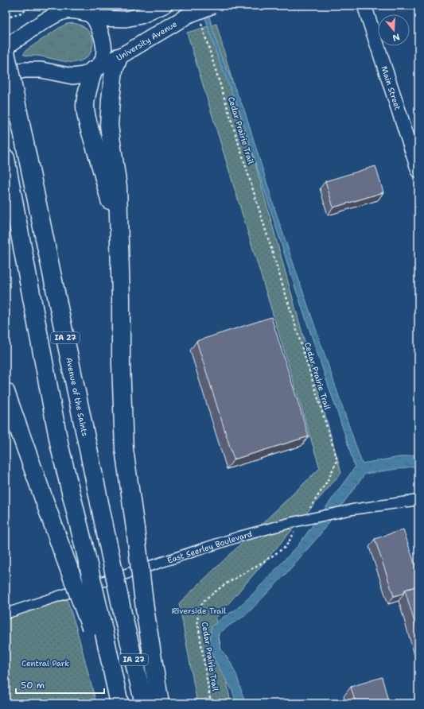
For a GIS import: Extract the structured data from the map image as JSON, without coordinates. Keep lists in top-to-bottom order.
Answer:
{
  "streets": {
    "highway": ["IA 27", "Avenue of the Saints"],
    "main road": ["University Avenue", "Main Street"],
    "street": ["East Seerley Boulevard"],
    "path": ["Cedar Prairie Trail"]
  },
  "crossings": [
    ["University Avenue", "Cedar Prairie Trail"],
    ["Cedar Prairie Trail", "East Seerley Boulevard"]
  ],
  "parks": ["Riverside Trail", "Central Park"],
  "scale_bar": "50 m",
  "north": "bottom"
}
